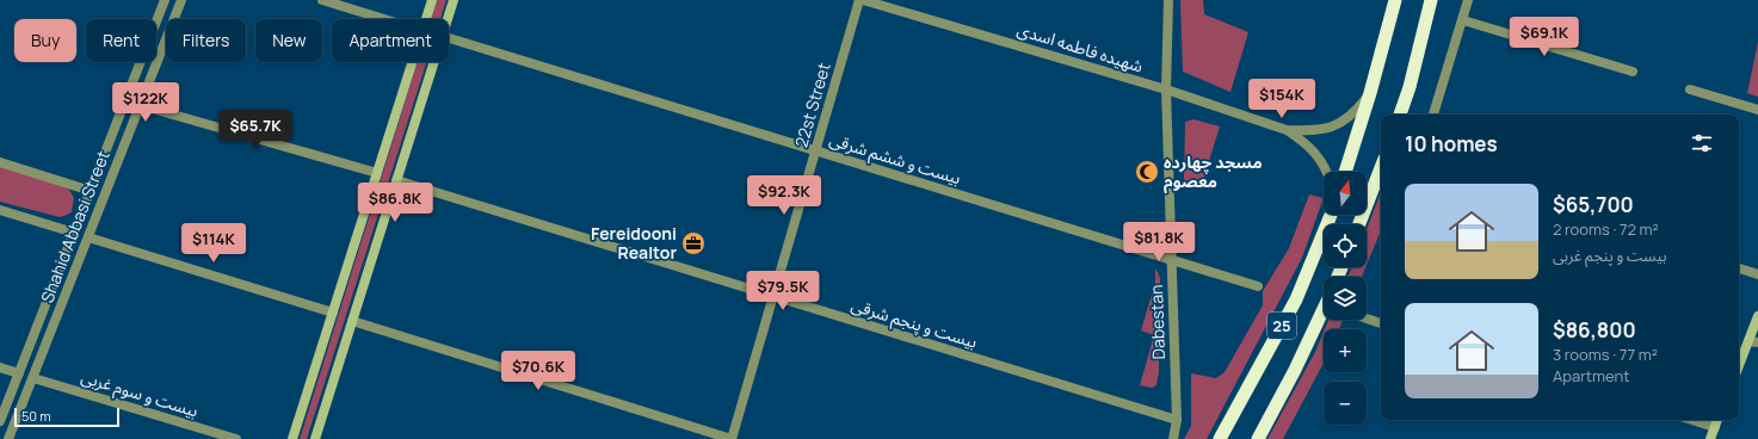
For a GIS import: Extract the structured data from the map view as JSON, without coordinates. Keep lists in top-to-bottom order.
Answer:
{
  "streets": {
    "highway": ["25"],
    "street": [
      "شهیده فاطمه اسدی",
      "22st Street",
      "بیست و ششم شرقی",
      "Shahid Abbasi Street",
      "Dabestan",
      "بیست و پنجم شرقی",
      "بیست و سوم غربی"
    ]
  },
  "crossings": [
    ["شهیده فاطمه اسدی", "Dabestan"],
    ["22st Street", "بیست و ششم شرقی"],
    ["22st Street", "بیست و پنجم شرقی"],
    ["بیست و ششم شرقی", "Dabestan"],
    ["Shahid Abbasi Street", "بیست و سوم غربی"],
    ["Dabestan", "بیست و پنجم شرقی"]
  ],
  "places": {
    "mosque": ["مسجد چهارده معصوم"],
    "office": ["Fereidooni Realtor"]
  },
  "scale_bar": "50 m",
  "north": "top",
  "page": {
    "price": [
      "$69.1K",
      "$154K",
      "$122K",
      "$65.7K",
      "$92.3K",
      "$86.8K",
      "$81.8K",
      "$114K",
      "$79.5K",
      "$70.6K"
    ],
    "chip": [
      "Buy",
      "Rent",
      "Filters",
      "New",
      "Apartment"
    ],
    "heading": "10 homes",
    "map_buttons": ["+", "−"],
    "list": [
      {
        "name": "$65,700",
        "note": "2 rooms · 72 m² · بیست و پنجم غربی"
      },
      {
        "name": "$86,800",
        "note": "3 rooms · 77 m² · Apartment"
      }
    ],
    "scale": "50 m"
  }
}
